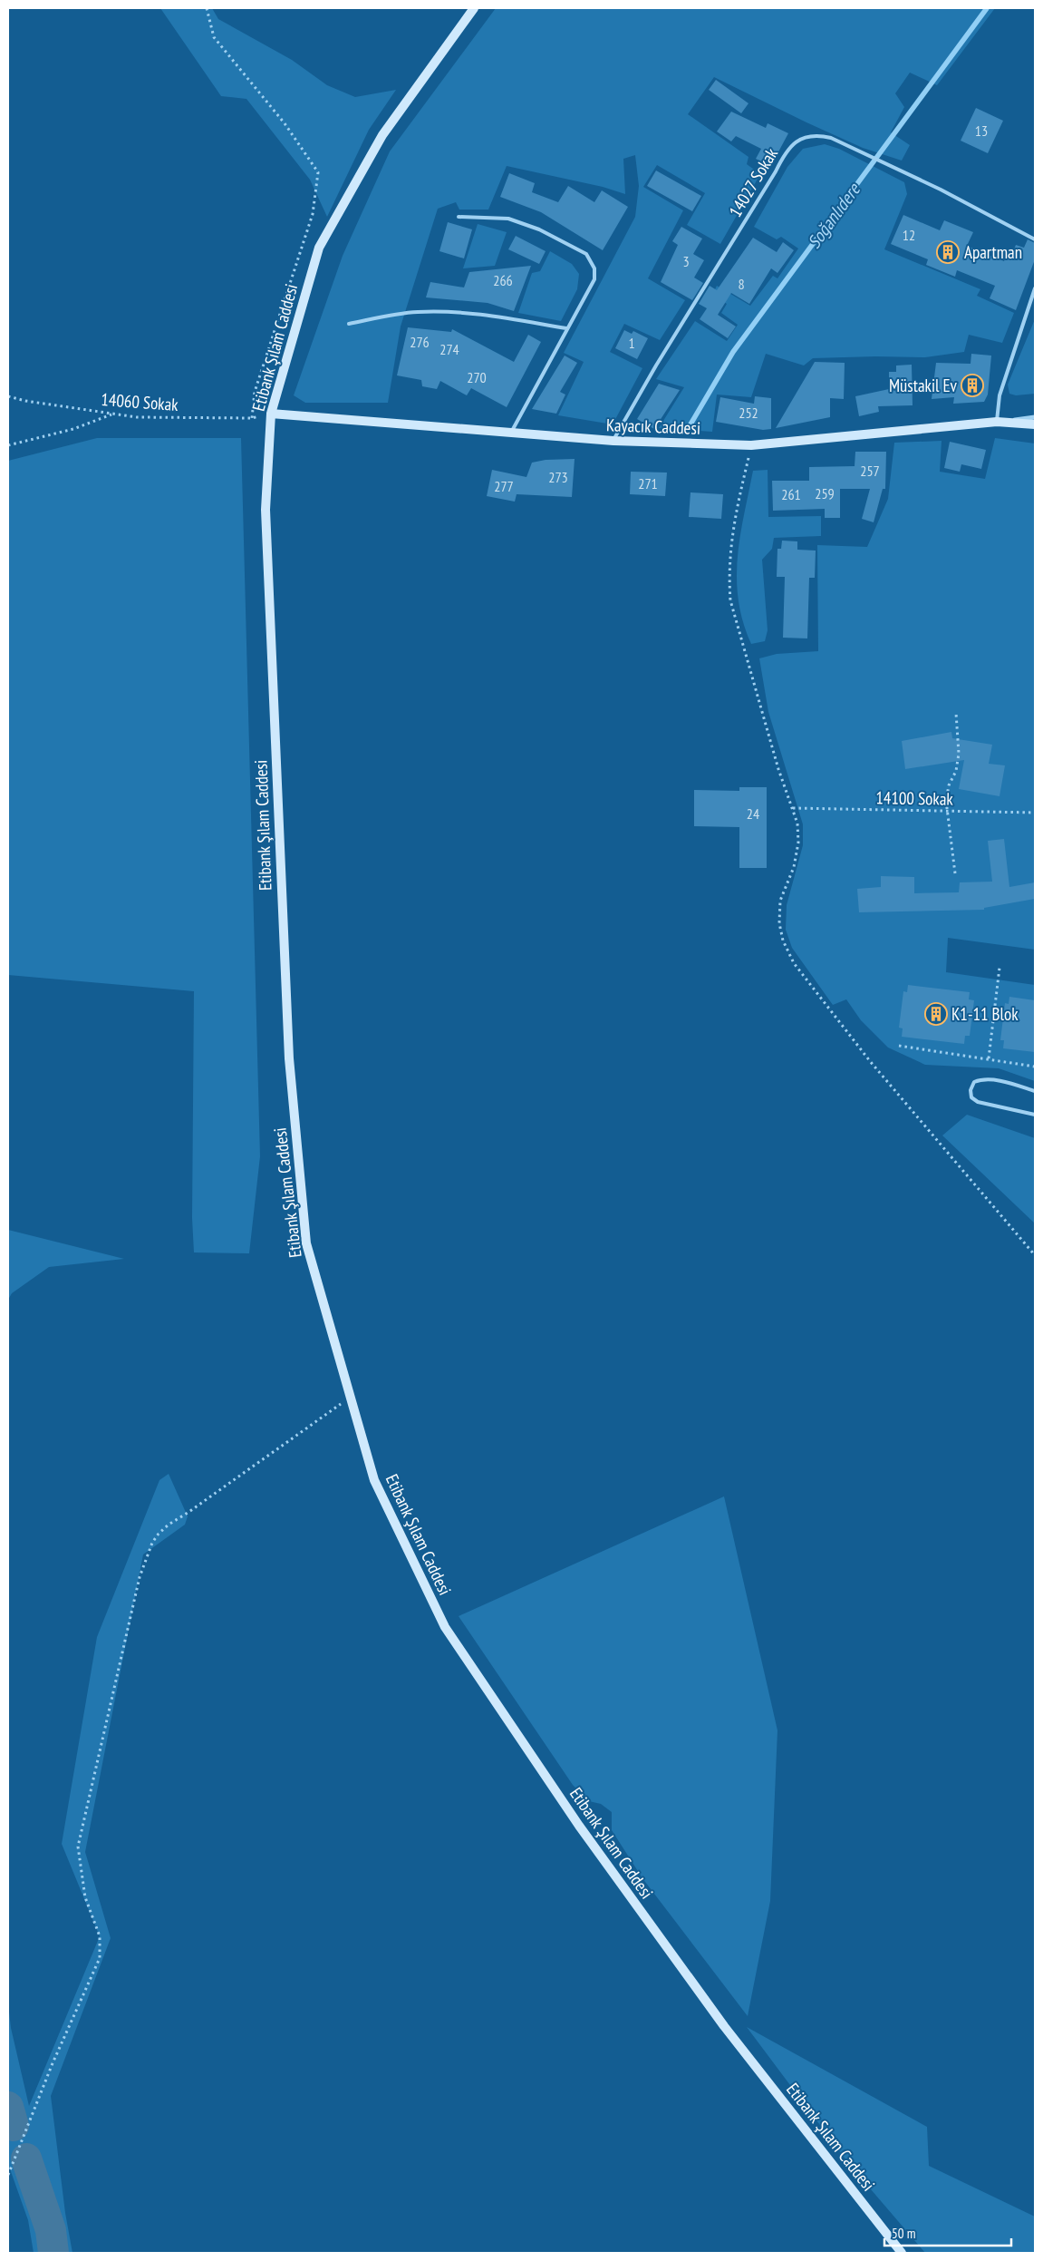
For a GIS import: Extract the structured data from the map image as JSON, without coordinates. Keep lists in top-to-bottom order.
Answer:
{
  "streets": {
    "street": ["Etibank Şılam Caddesi", "Kayacık Caddesi"],
    "lane": ["14027 Sokak"],
    "path": ["14060 Sokak", "14100 Sokak"]
  },
  "crossings": [
    ["14027 Sokak", "Kayacık Caddesi"],
    ["Etibank Şılam Caddesi", "14060 Sokak"],
    ["Etibank Şılam Caddesi", "Kayacık Caddesi"],
    ["14060 Sokak", "Kayacık Caddesi"]
  ],
  "water": ["Soğanlıdere"],
  "places": {
    "building": ["Apartman", "Müstakil Ev", "K1-11 Blok"]
  },
  "house_numbers": [
    "13",
    "12",
    "3",
    "266",
    "8",
    "276",
    "1",
    "274",
    "270",
    "252",
    "257",
    "273",
    "271",
    "277",
    "259",
    "261",
    "24"
  ],
  "scale_bar": "50 m"
}
